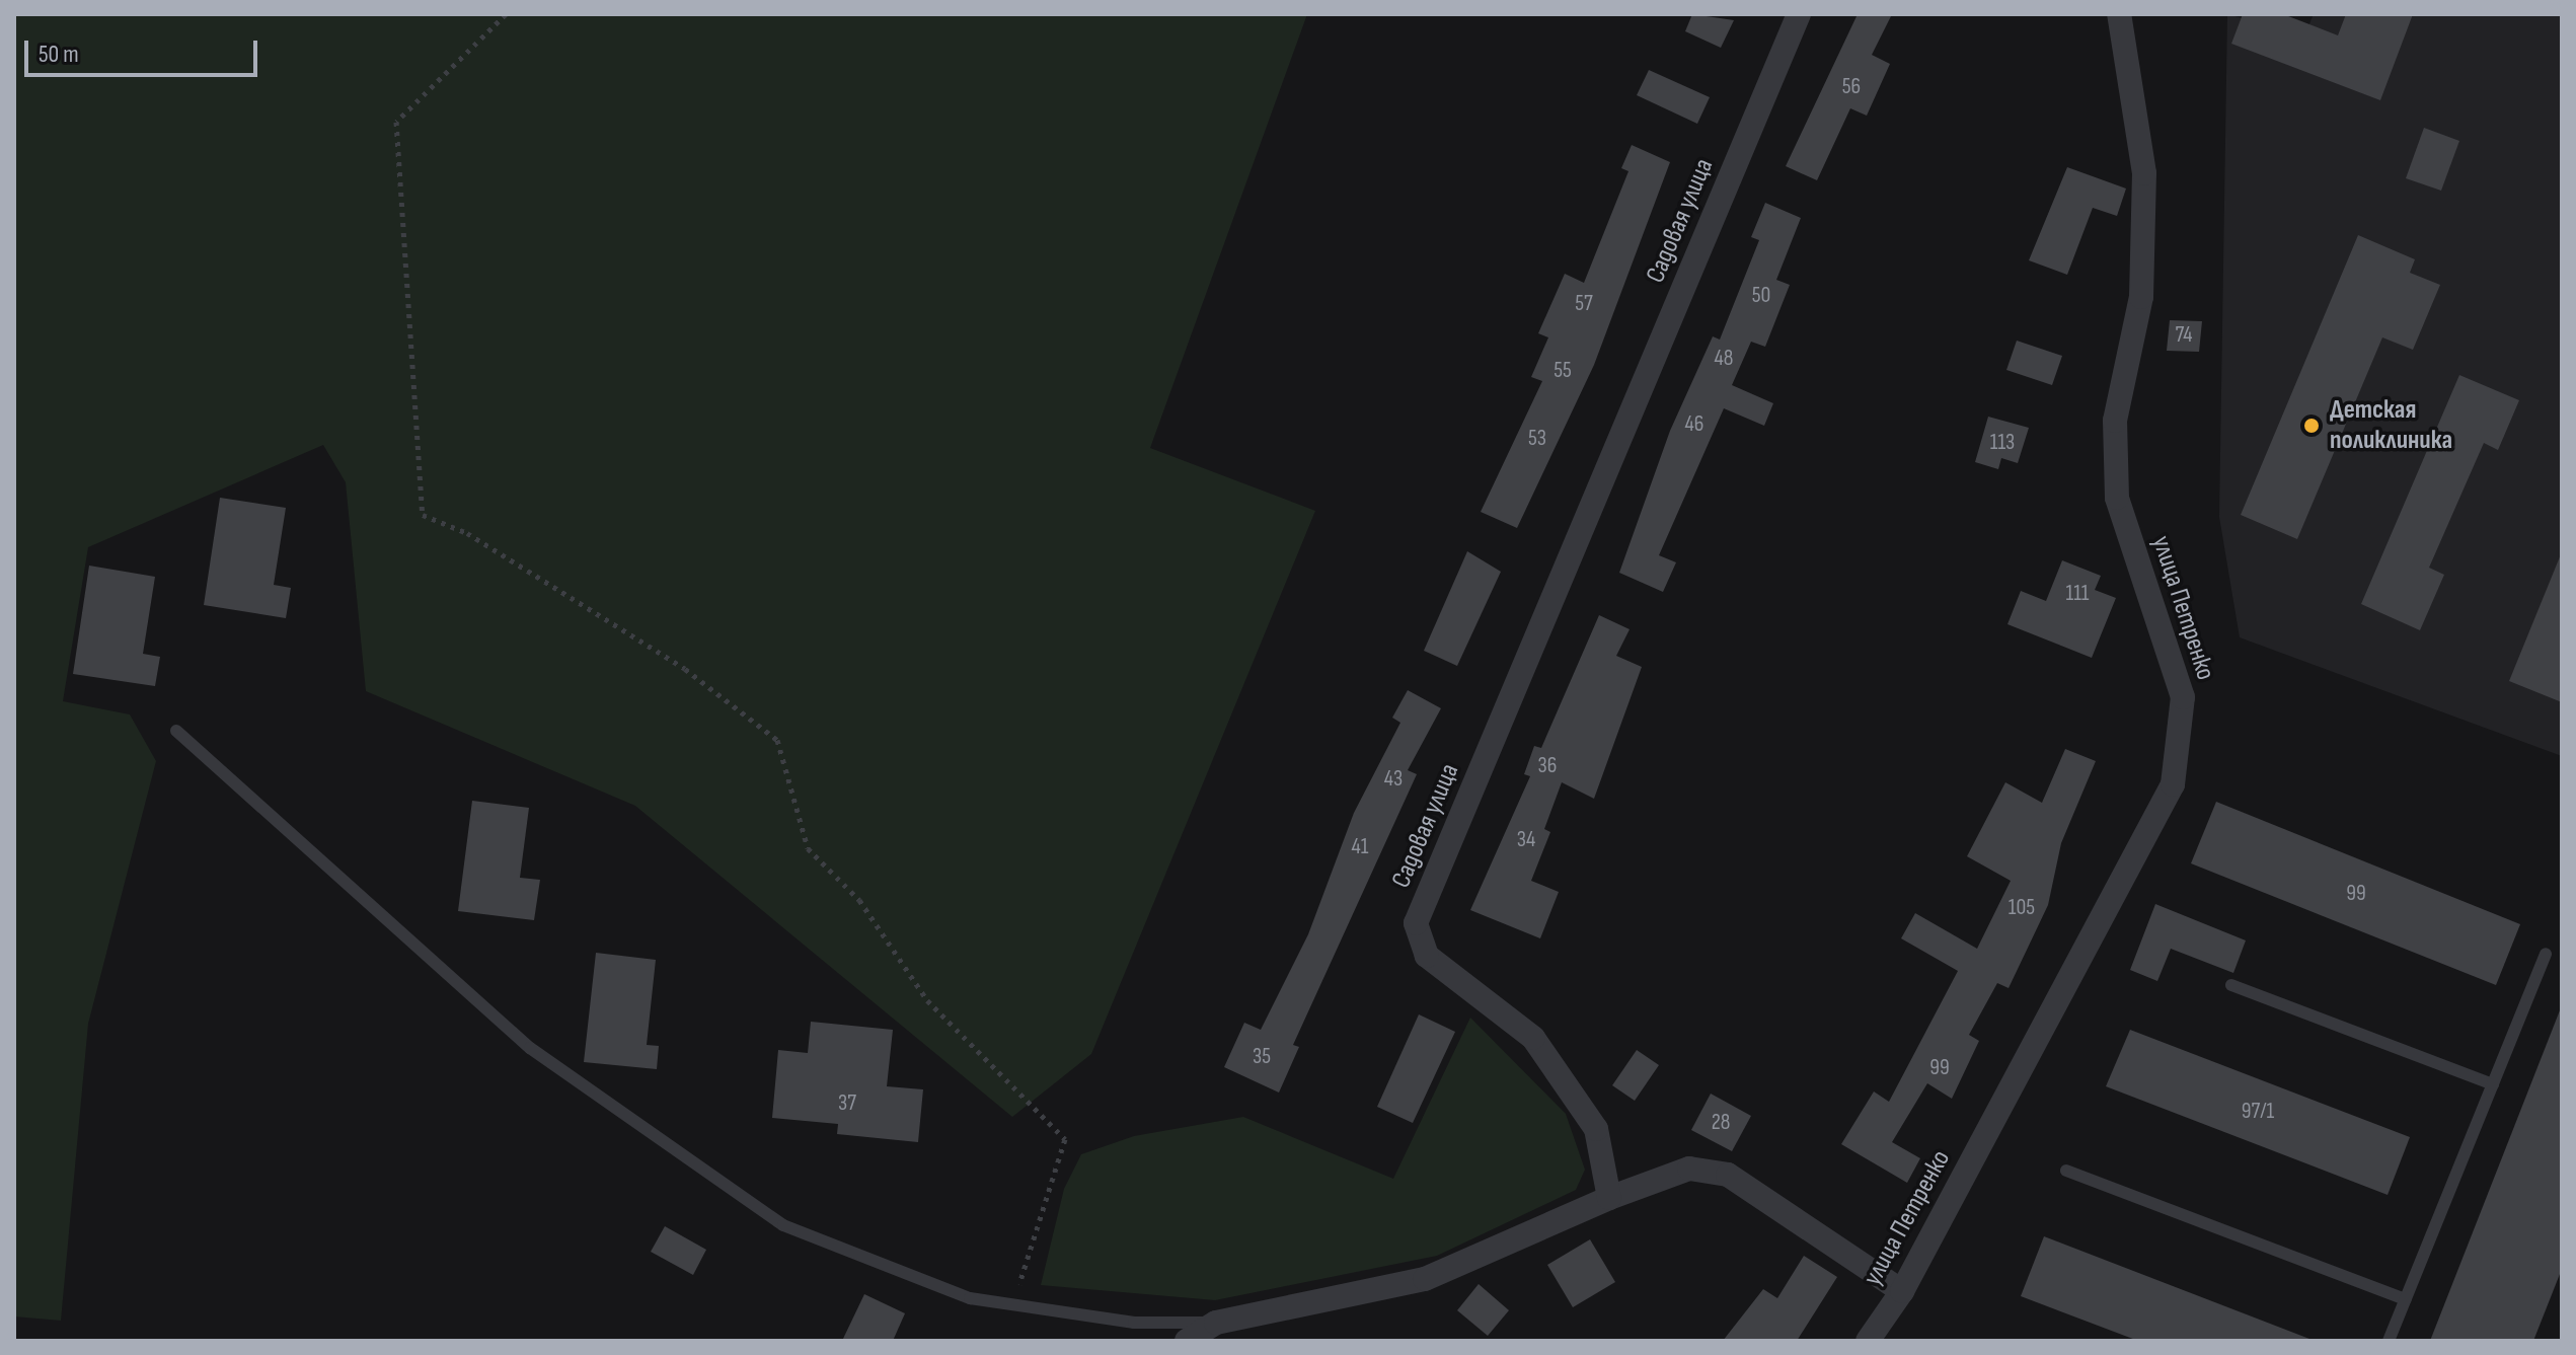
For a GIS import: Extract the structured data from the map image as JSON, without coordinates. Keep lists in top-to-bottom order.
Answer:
{
  "streets": {
    "street": ["Садовая улица", "улица Петренко"]
  },
  "places": ["Детская поликлиника"],
  "house_numbers": [
    "56",
    "50",
    "57",
    "74",
    "48",
    "55",
    "46",
    "53",
    "113",
    "111",
    "36",
    "43",
    "34",
    "41",
    "99",
    "105",
    "35",
    "99",
    "37",
    "97/1",
    "28"
  ],
  "scale_bar": "50 m"
}
